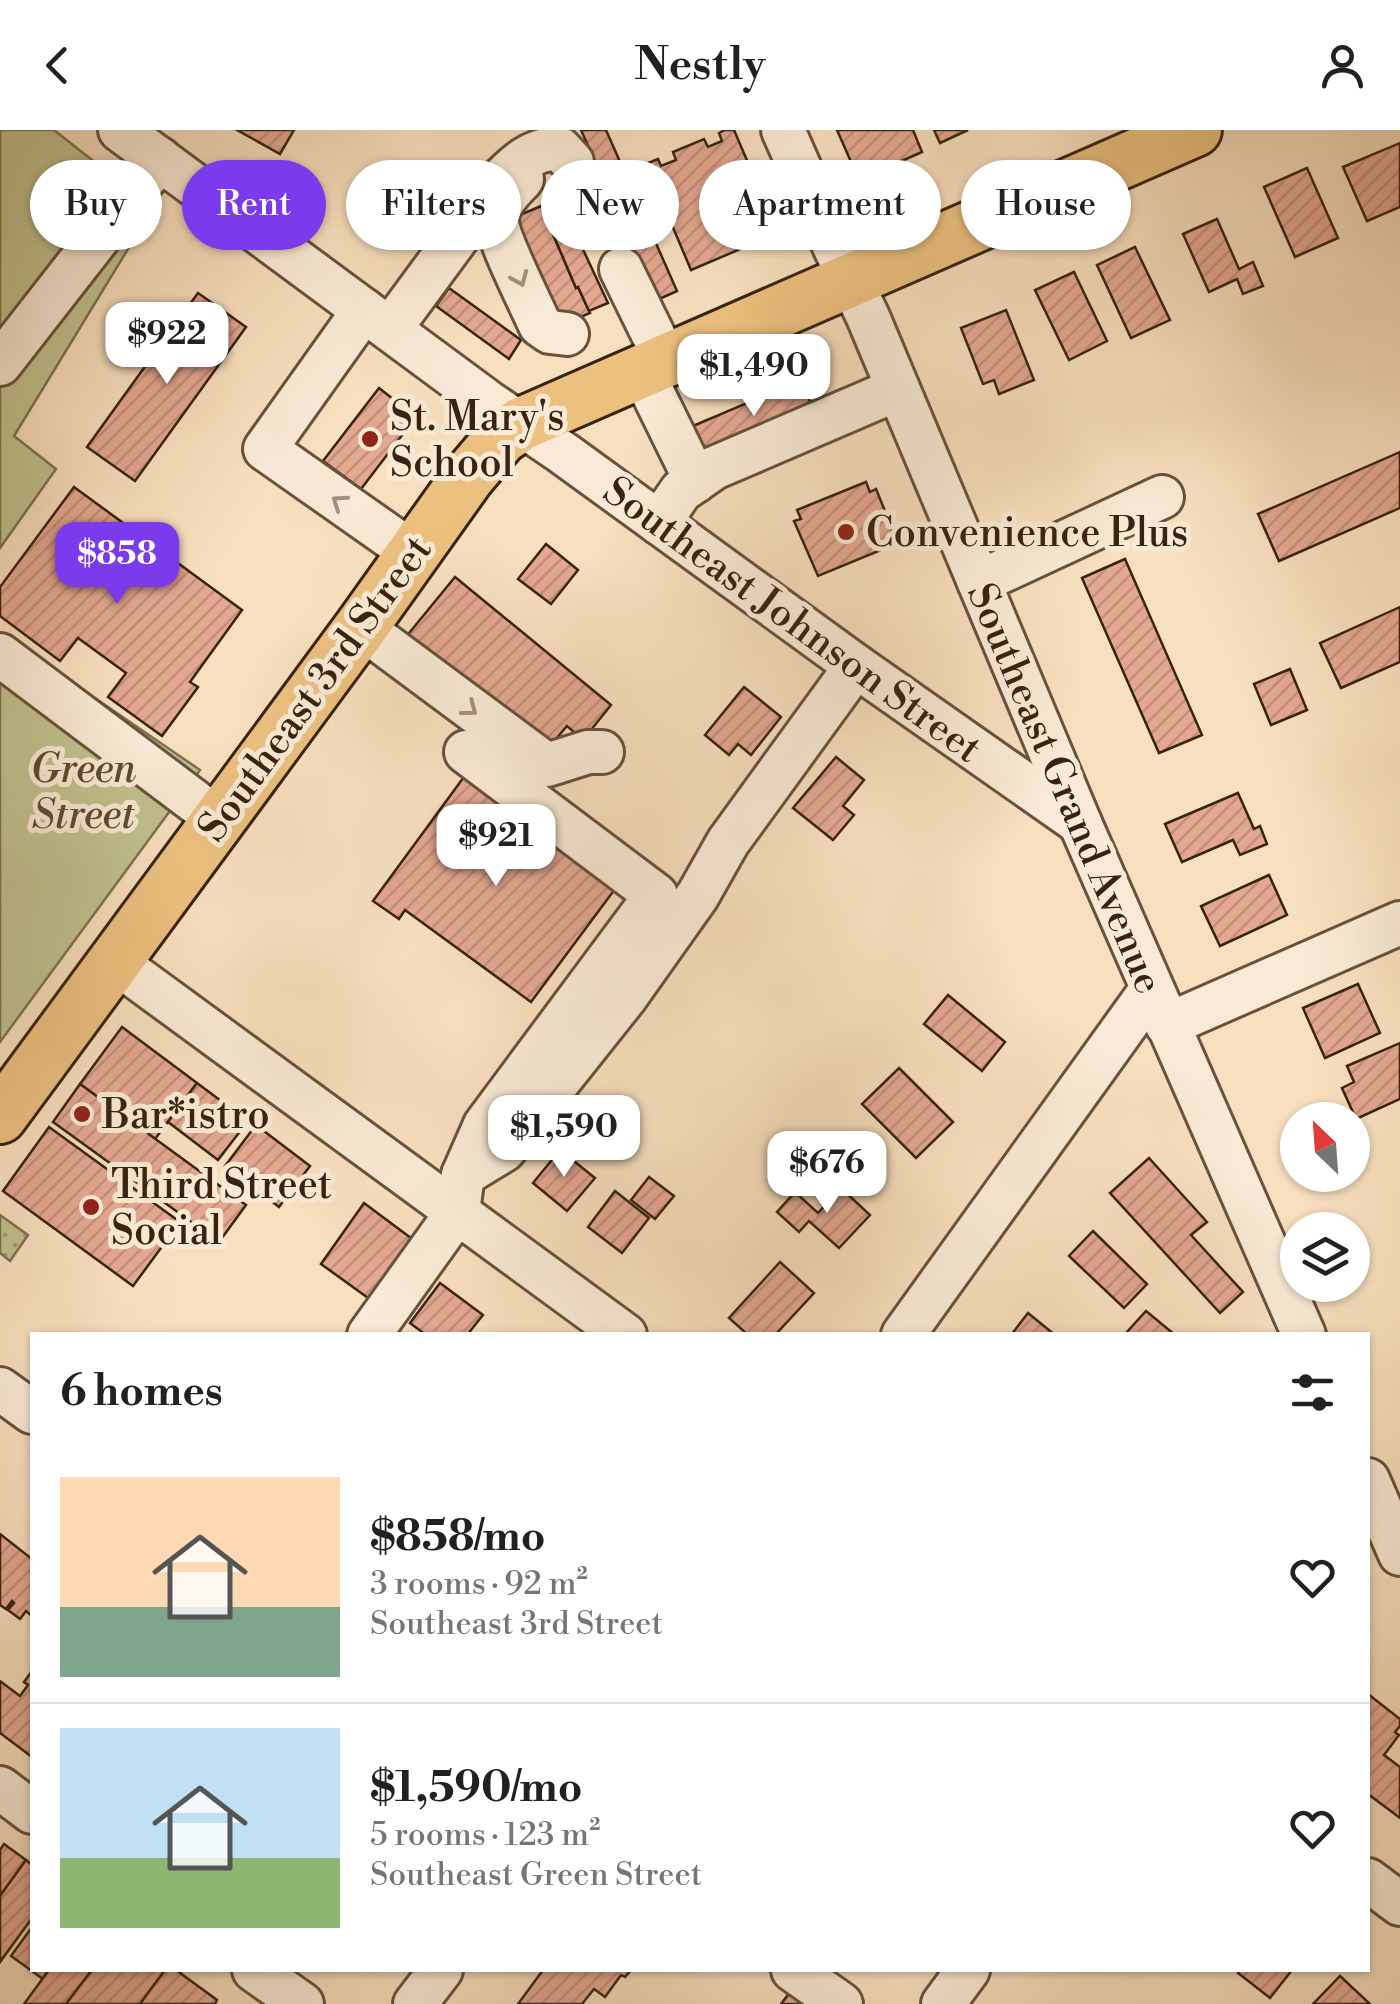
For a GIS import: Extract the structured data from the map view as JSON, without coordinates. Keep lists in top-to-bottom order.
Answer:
{
  "streets": {
    "main road": ["Southeast 3rd Street"],
    "street": ["Southeast Johnson Street", "Southeast Grand Avenue"]
  },
  "crossings": [
    ["Southeast Johnson Street", "Southeast 3rd Street"],
    ["Southeast Johnson Street", "Southeast Grand Avenue"],
    ["Southeast 3rd Street", "Southeast Grand Avenue"]
  ],
  "parks": ["Green Street"],
  "places": [
    "St. Mary's School",
    "Convenience Plus",
    "Bar*istro",
    "Third Street Social"
  ],
  "north": "top left",
  "page": {
    "header": "Nestly",
    "chip": [
      "Buy",
      "Rent",
      "Filters",
      "New",
      "Apartment",
      "House"
    ],
    "price": [
      "$922",
      "$1,490",
      "$858",
      "$921",
      "$1,590",
      "$676"
    ],
    "heading": "6 homes",
    "list": [
      {
        "name": "$858/mo",
        "note": "3 rooms · 92 m² · Southeast 3rd Street"
      },
      {
        "name": "$1,590/mo",
        "note": "5 rooms · 123 m² · Southeast Green Street"
      }
    ]
  }
}
